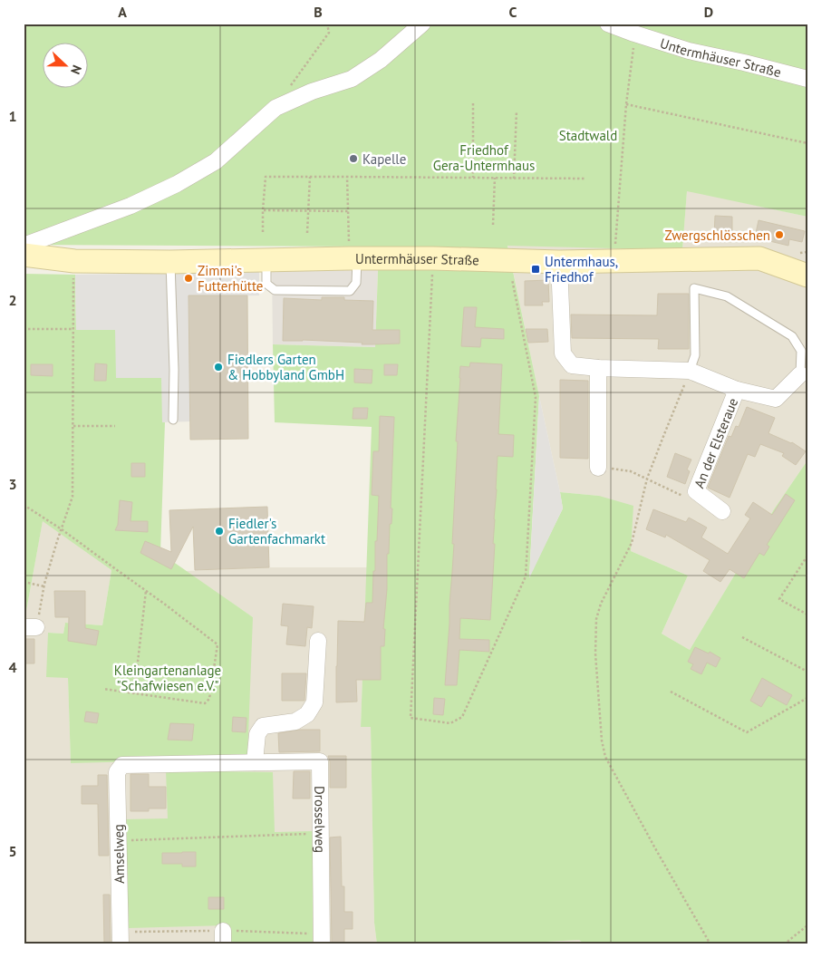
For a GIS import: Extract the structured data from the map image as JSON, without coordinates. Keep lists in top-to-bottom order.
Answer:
{
  "streets": {
    "main road": ["Untermhäuser Straße"],
    "street": ["An der Elsteraue", "Drosselweg", "Amselweg"]
  },
  "crossings": [
    ["Untermhäuser Straße", "An der Elsteraue"],
    ["Drosselweg", "Amselweg"]
  ],
  "parks": ["Stadtwald", "Friedhof Gera-Untermhaus", "Kleingartenanlage \"Schafwiesen e.V.\""],
  "places": {
    "other": [
      "Kapelle",
      "Zwergschlösschen",
      "Zimmi's Futterhütte",
      "Fiedlers Garten & Hobbyland GmbH",
      "Fiedler's Gartenfachmarkt"
    ],
    "transit": ["Untermhaus, Friedhof"]
  },
  "north": "right",
  "grid": {
    "columns": [
      "A",
      "B",
      "C",
      "D"
    ],
    "rows": [
      "1",
      "2",
      "3",
      "4",
      "5"
    ]
  }
}
